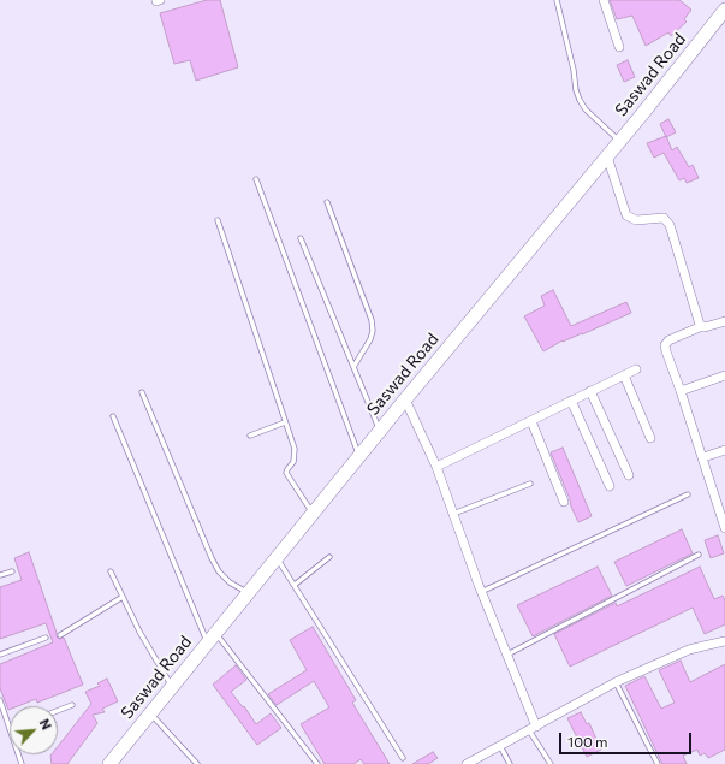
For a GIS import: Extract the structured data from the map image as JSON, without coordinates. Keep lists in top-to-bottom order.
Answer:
{
  "streets": {
    "highway": ["Saswad Road"]
  },
  "scale_bar": "100 m",
  "north": "top right"
}
